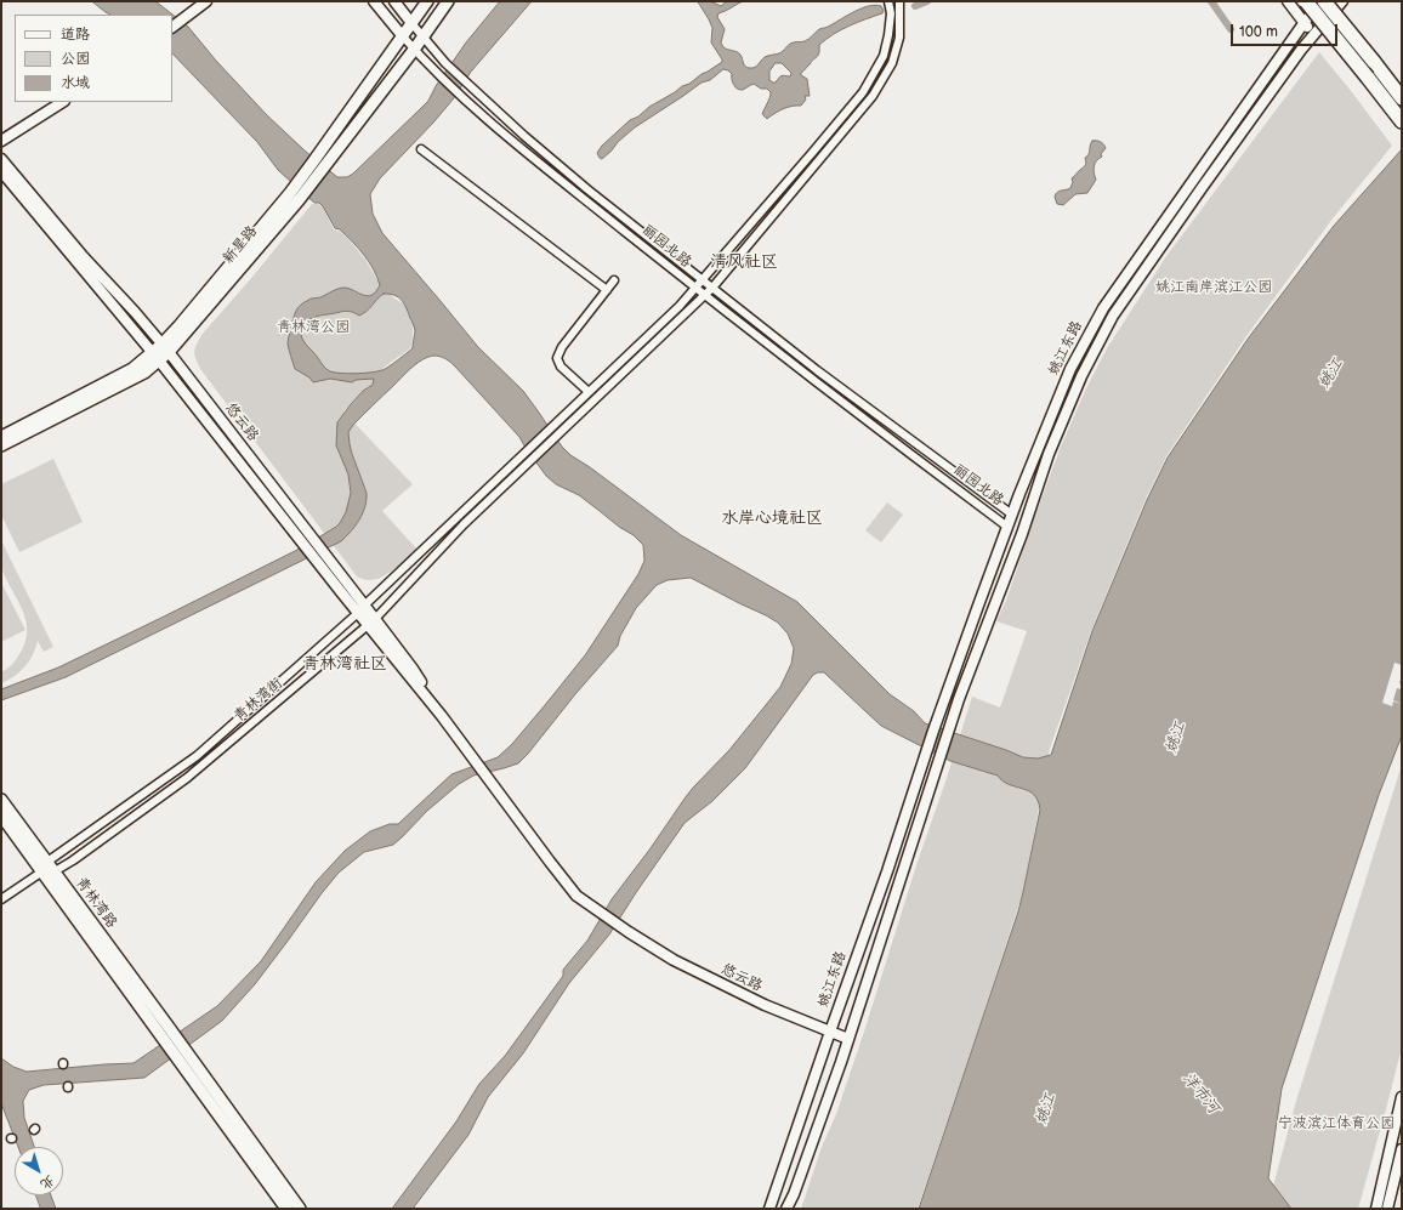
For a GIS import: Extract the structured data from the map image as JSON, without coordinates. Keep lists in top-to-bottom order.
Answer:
{
  "streets": {
    "main road": [
      "新星路",
      "丽园北路",
      "姚江东路",
      "悠云路",
      "青林湾路"
    ],
    "street": ["青林湾街"]
  },
  "crossings": [
    ["新星路", "丽园北路"],
    ["新星路", "悠云路"],
    ["丽园北路", "姚江东路"],
    ["丽园北路", "青林湾街"],
    ["姚江东路", "悠云路"],
    ["悠云路", "青林湾街"],
    ["青林湾街", "青林湾路"]
  ],
  "districts": ["清风社区", "水岸心境社区", "青林湾社区"],
  "water": ["姚江", "洋市河"],
  "parks": ["姚江南岸滨江公园", "青林湾公园", "宁波滨江体育公园"],
  "legend": ["道路", "公园", "水域"],
  "scale_bar": "100 m",
  "north": "bottom right"
}
